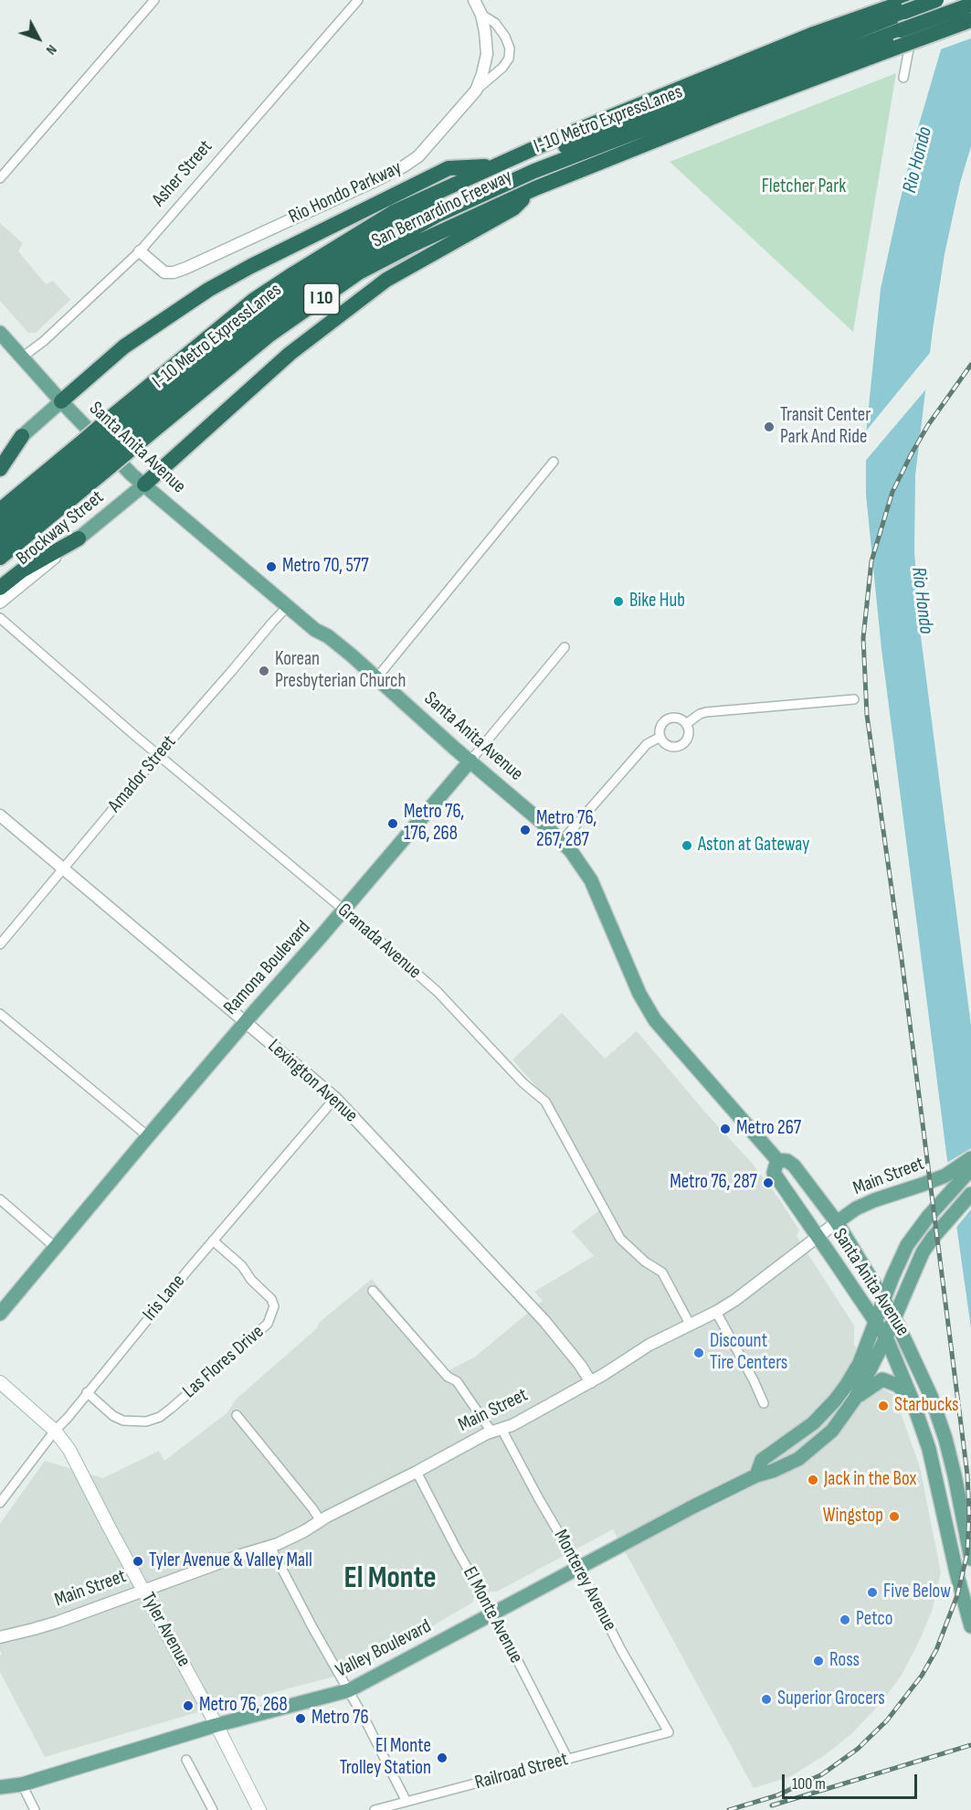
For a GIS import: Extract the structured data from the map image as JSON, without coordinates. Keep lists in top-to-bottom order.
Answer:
{
  "streets": {
    "highway": ["I-10 Metro ExpressLanes", "San Bernardino Freeway", "I 10"],
    "main road": [
      "Santa Anita Avenue",
      "Brockway Street",
      "Ramona Boulevard",
      "Main Street",
      "Tyler Avenue",
      "Valley Boulevard"
    ],
    "street": [
      "Asher Street",
      "Rio Hondo Parkway",
      "Amador Street",
      "Granada Avenue",
      "Lexington Avenue",
      "Iris Lane",
      "Las Flores Drive",
      "Monterey Avenue",
      "El Monte Avenue",
      "Railroad Street"
    ]
  },
  "crossings": [
    ["I-10 Metro ExpressLanes", "San Bernardino Freeway"],
    ["Asher Street", "Rio Hondo Parkway"],
    ["Asher Street", "Santa Anita Avenue"],
    ["Santa Anita Avenue", "Brockway Street"],
    ["Santa Anita Avenue", "Amador Street"],
    ["Santa Anita Avenue", "Ramona Boulevard"],
    ["Santa Anita Avenue", "Main Street"],
    ["Santa Anita Avenue", "Valley Boulevard"],
    ["Amador Street", "Granada Avenue"],
    ["Amador Street", "Lexington Avenue"],
    ["Granada Avenue", "Ramona Boulevard"],
    ["Granada Avenue", "Main Street"],
    ["Ramona Boulevard", "Lexington Avenue"],
    ["Lexington Avenue", "Main Street"],
    ["Lexington Avenue", "Iris Lane"],
    ["Main Street", "Monterey Avenue"],
    ["Main Street", "El Monte Avenue"],
    ["Main Street", "Tyler Avenue"],
    ["Iris Lane", "Las Flores Drive"],
    ["Iris Lane", "Tyler Avenue"],
    ["Monterey Avenue", "Valley Boulevard"],
    ["Monterey Avenue", "Railroad Street"],
    ["El Monte Avenue", "Valley Boulevard"],
    ["El Monte Avenue", "Railroad Street"],
    ["Tyler Avenue", "Valley Boulevard"]
  ],
  "districts": ["El Monte"],
  "water": ["Rio Hondo"],
  "parks": ["Fletcher Park"],
  "places": [
    "Transit Center Park And Ride",
    "Metro 70, 577",
    "Bike Hub",
    "Korean Presbyterian Church",
    "Metro 76, 176, 268",
    "Metro 76, 267, 287",
    "Aston at Gateway",
    "Metro 267",
    "Metro 76, 287",
    "Discount Tire Centers",
    "Starbucks",
    "Jack in the Box",
    "Wingstop",
    "Tyler Avenue & Valley Mall",
    "Five Below",
    "Petco",
    "Ross",
    "Superior Grocers",
    "Metro 76, 268",
    "Metro 76",
    "El Monte Trolley Station"
  ],
  "scale_bar": "100 m",
  "north": "bottom right"
}
